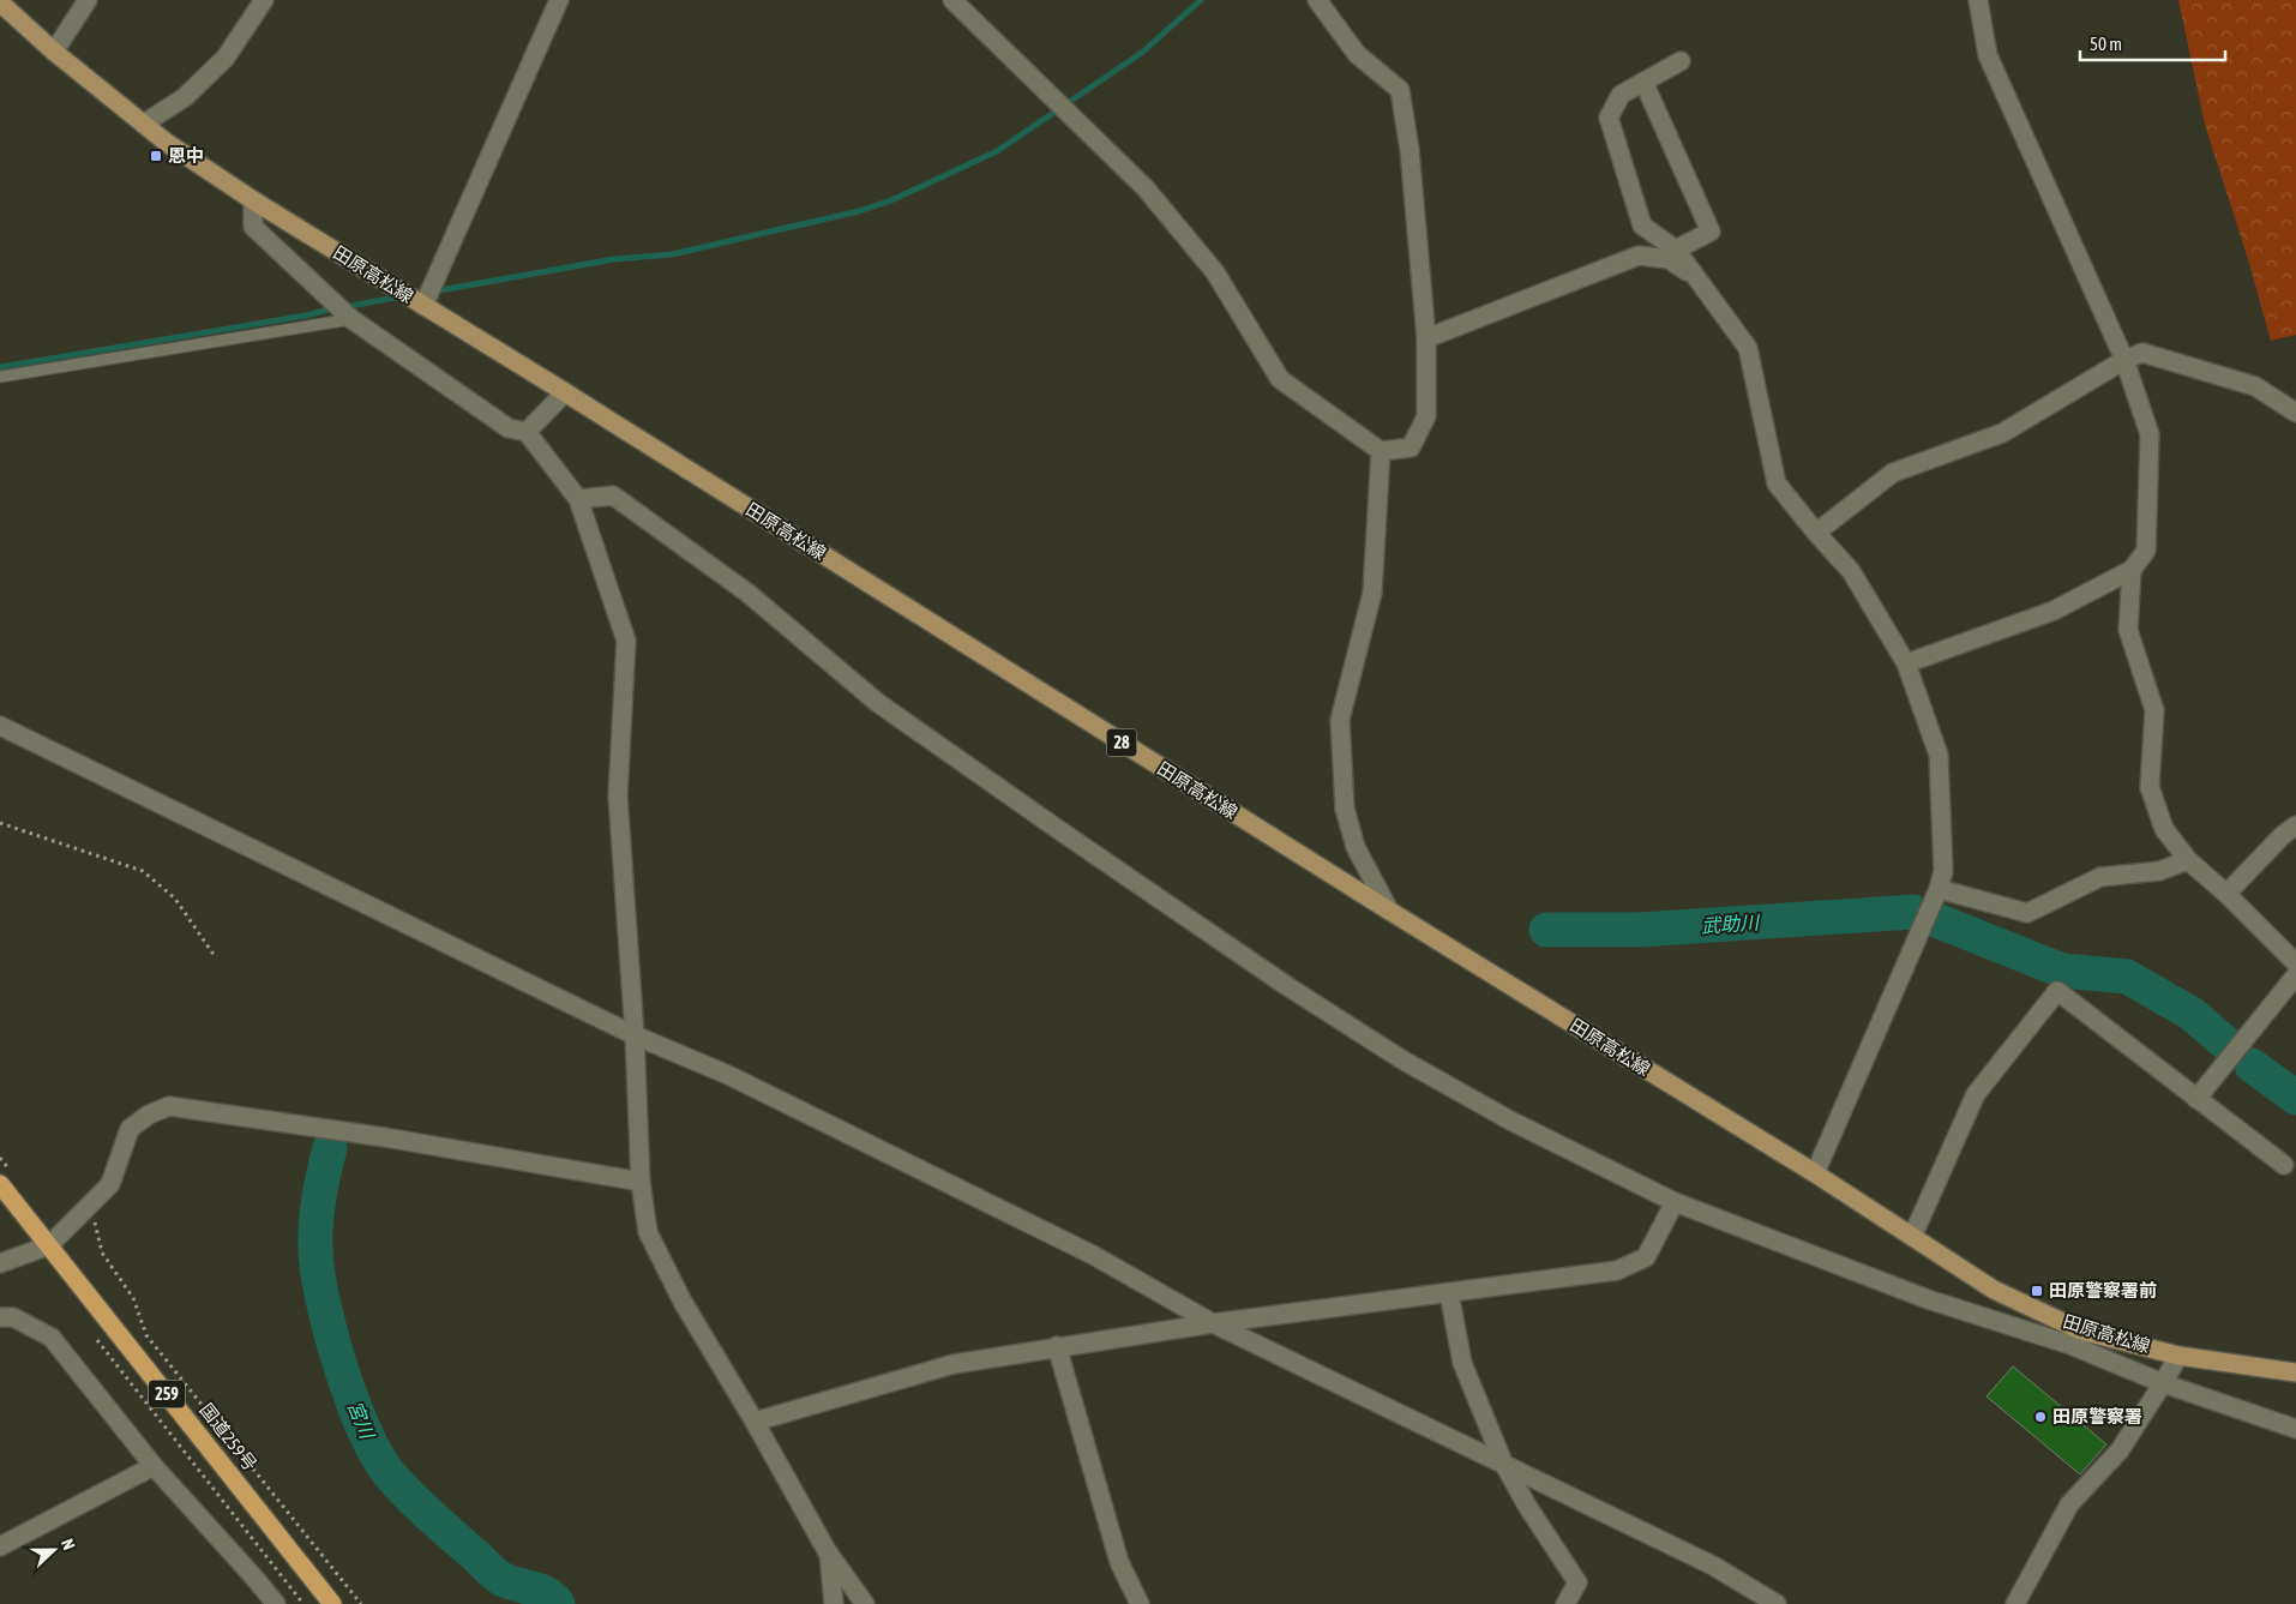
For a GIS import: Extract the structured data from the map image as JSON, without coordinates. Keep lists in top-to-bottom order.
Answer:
{
  "streets": {
    "highway": ["259", "国道259号"],
    "main road": ["田原高松線", "28"]
  },
  "water": ["武助川", "宮川"],
  "places": {
    "transit": ["恩中", "田原警察署前"],
    "other": ["田原警察署"]
  },
  "scale_bar": "50 m",
  "north": "right"
}
